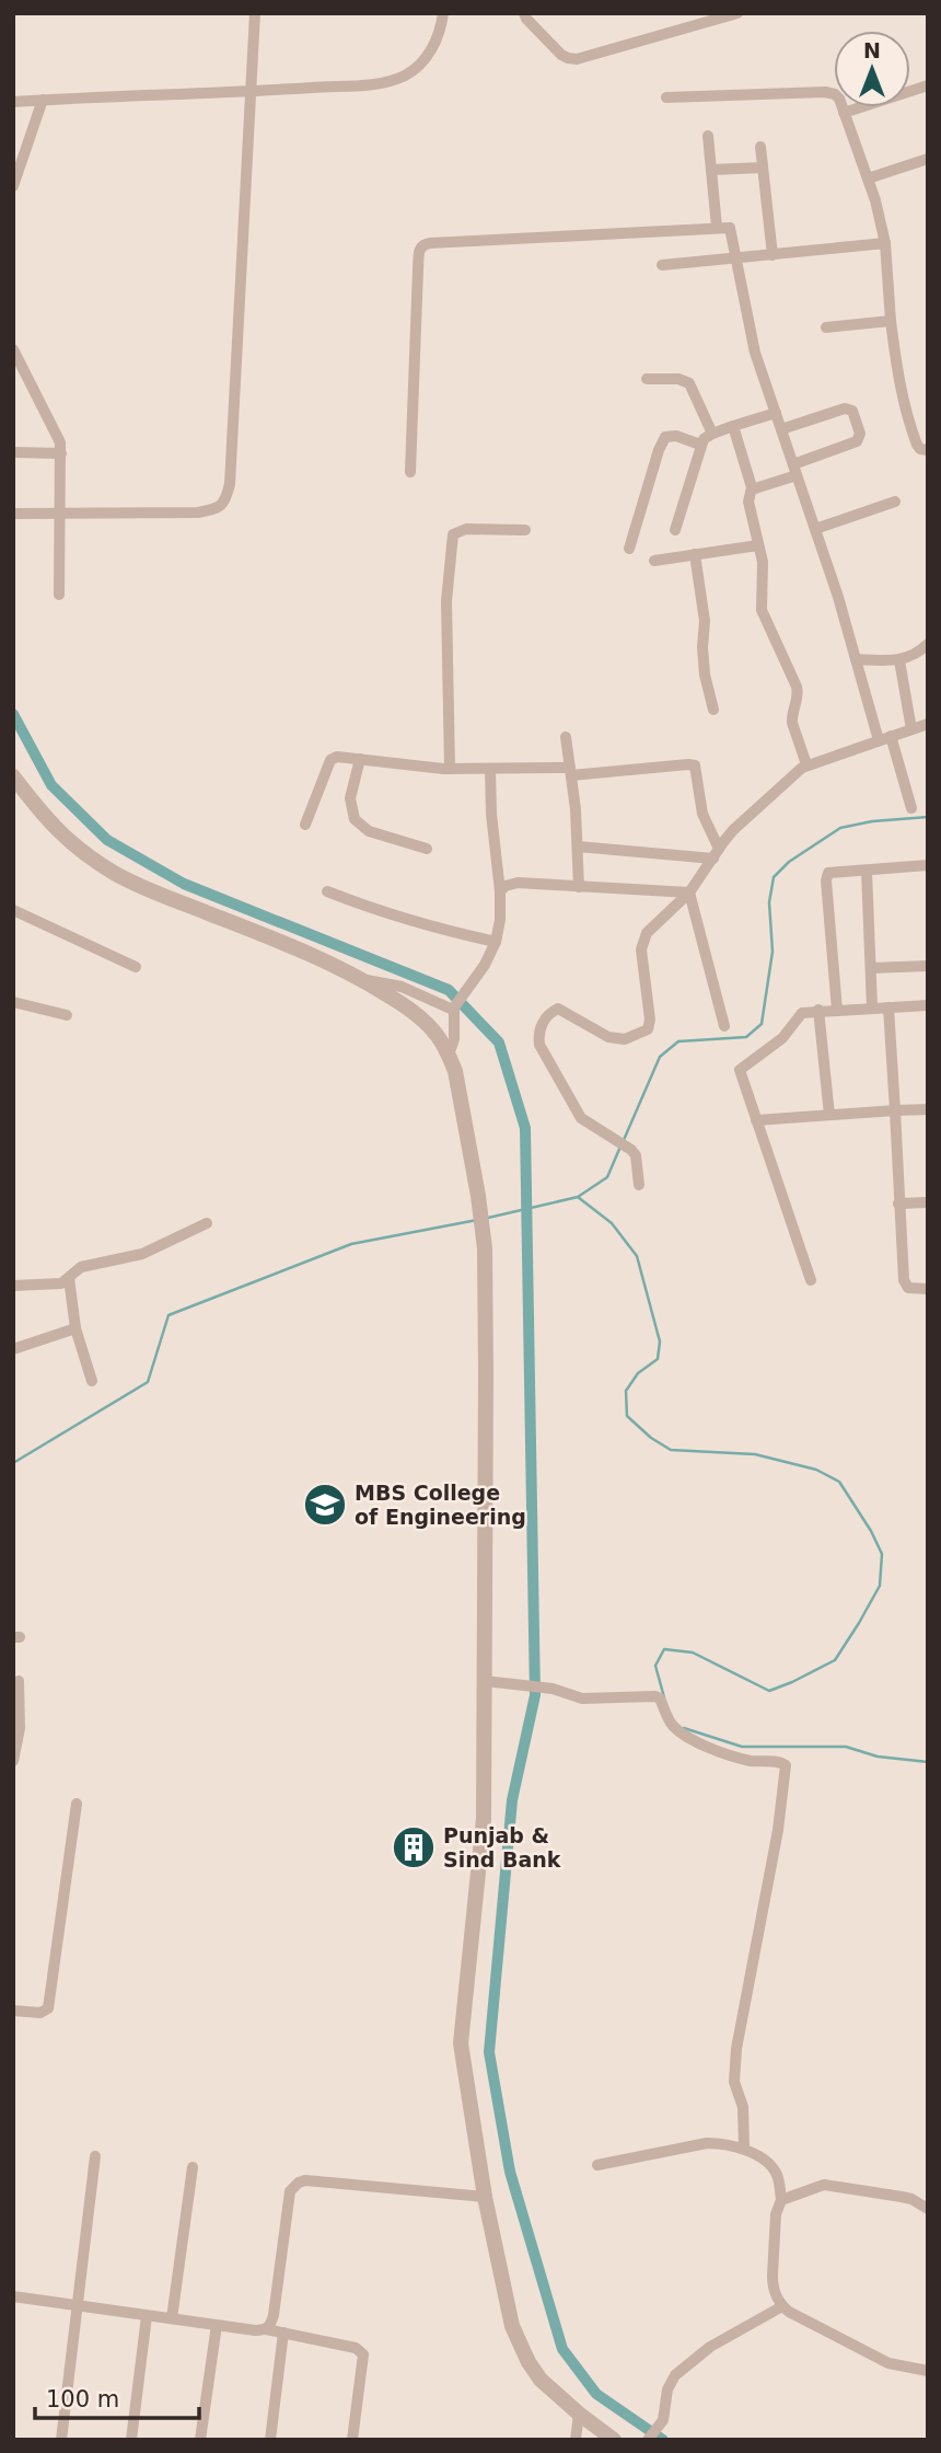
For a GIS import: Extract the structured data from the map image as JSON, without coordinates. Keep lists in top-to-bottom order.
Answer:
{
  "places": {
    "school or university": ["MBS College of Engineering"],
    "building": ["Punjab & Sind Bank"]
  },
  "scale_bar": "100 m",
  "north": "top"
}
